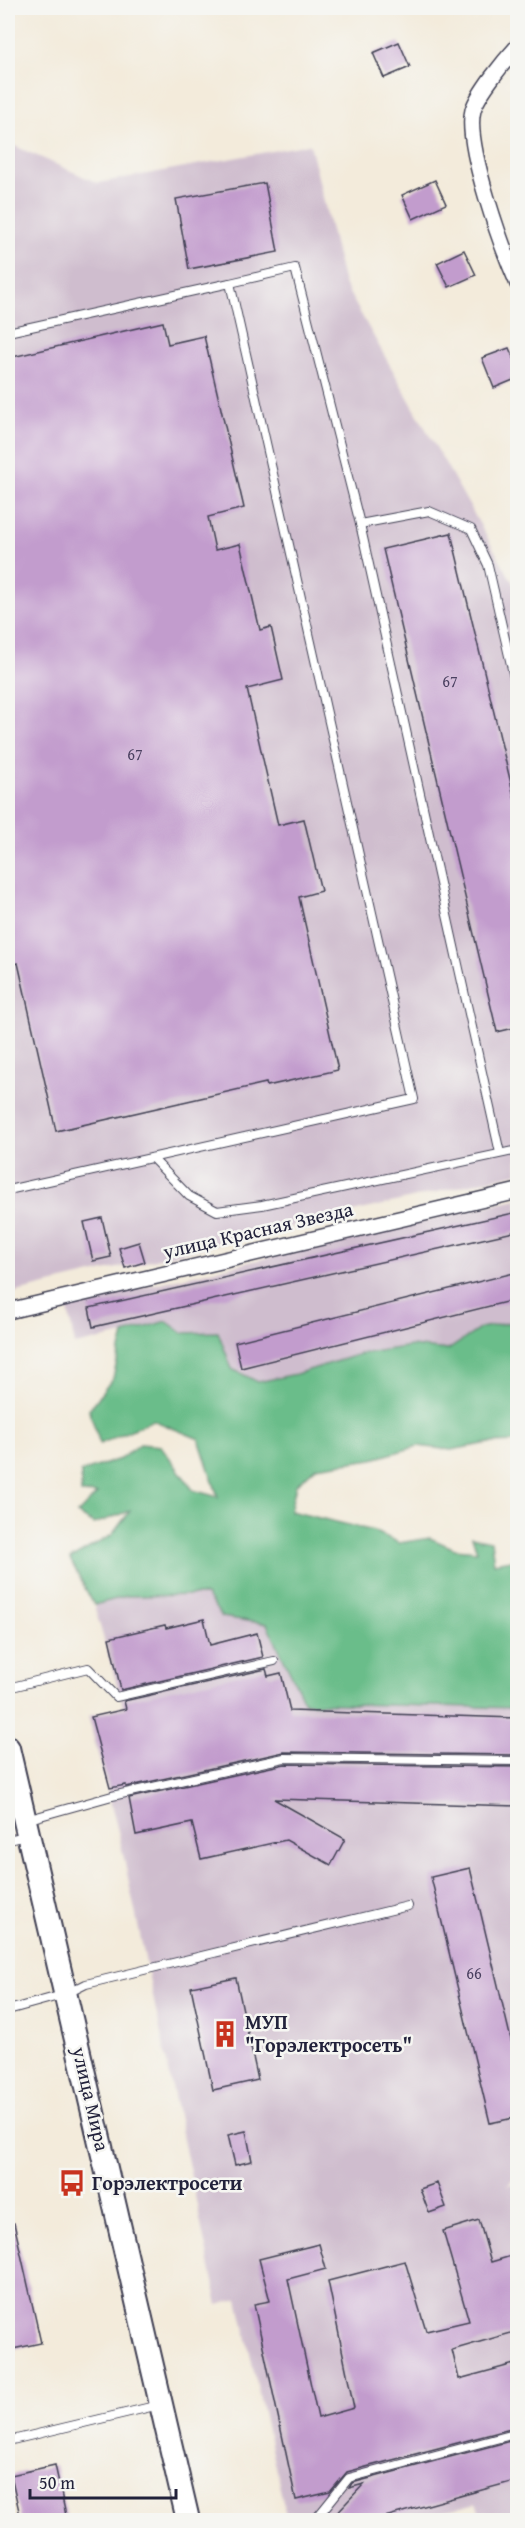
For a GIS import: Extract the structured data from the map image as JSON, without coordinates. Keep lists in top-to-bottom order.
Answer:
{
  "streets": {
    "main road": ["улица Мира"],
    "street": ["улица Красная Звезда"]
  },
  "places": {
    "building": ["МУП \"Горэлектросеть\""],
    "bus stop": ["Горэлектросети"]
  },
  "house_numbers": ["67", "67", "66"],
  "scale_bar": "50 m"
}
